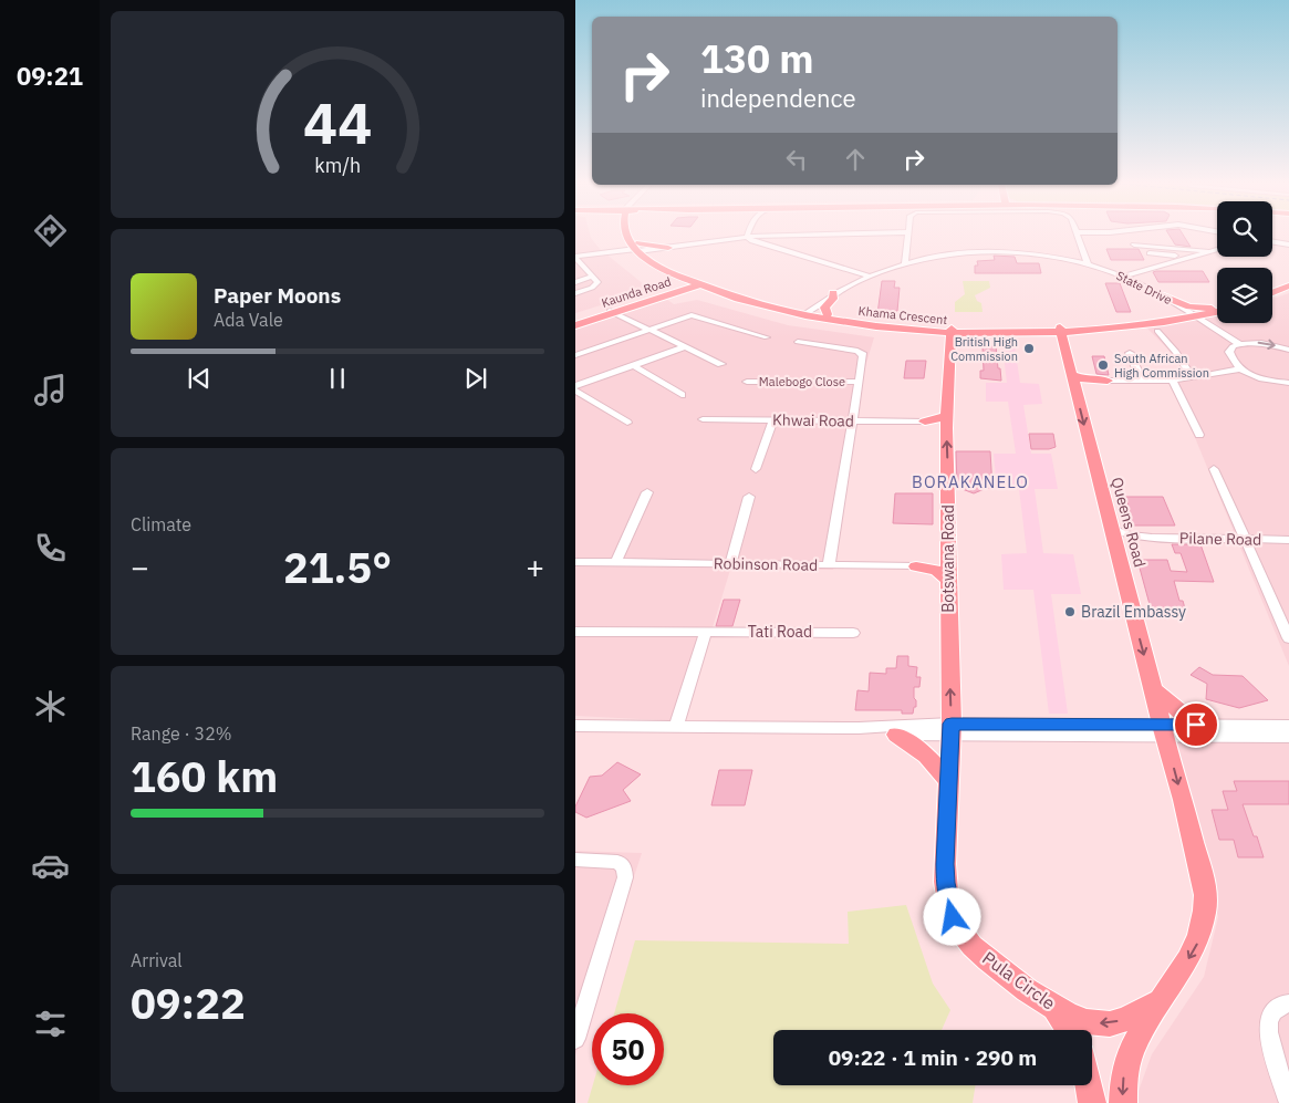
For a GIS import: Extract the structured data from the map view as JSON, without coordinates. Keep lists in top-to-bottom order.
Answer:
{
  "streets": {
    "main road": [
      "Kaunda Road",
      "Khama Crescent",
      "Queens Road",
      "Botswana Road",
      "Pula Circle"
    ],
    "street": [
      "State Drive",
      "Malebogo Close",
      "Khwai Road",
      "Pilane Road",
      "Robinson Road",
      "Tati Road"
    ]
  },
  "crossings": [
    ["State Drive", "Khama Crescent"],
    ["Kaunda Road", "Khama Crescent"],
    ["Khama Crescent", "Queens Road"],
    ["Khama Crescent", "Botswana Road"],
    ["Queens Road", "Pula Circle"],
    ["Botswana Road", "Pula Circle"]
  ],
  "one_way": ["Queens Road", "Botswana Road"],
  "districts": ["BORAKANELO"],
  "places": ["British High Commission", "South African High Commission", "Brazil Embassy"],
  "page": {
    "tabs": "09:21",
    "turn": ["130 m", "independence"],
    "song": ["Paper Moons", "Ada Vale"],
    "tile": [
      "Climate",
      ["Range · 32%", "160 km"],
      ["Arrival", "09:22"]
    ],
    "heat": ["−", "21.5°", "+"],
    "limit": "50",
    "trip": "09:22 · 1 min · 290 m",
    "gauge": ["44", "km/h"]
  }
}
